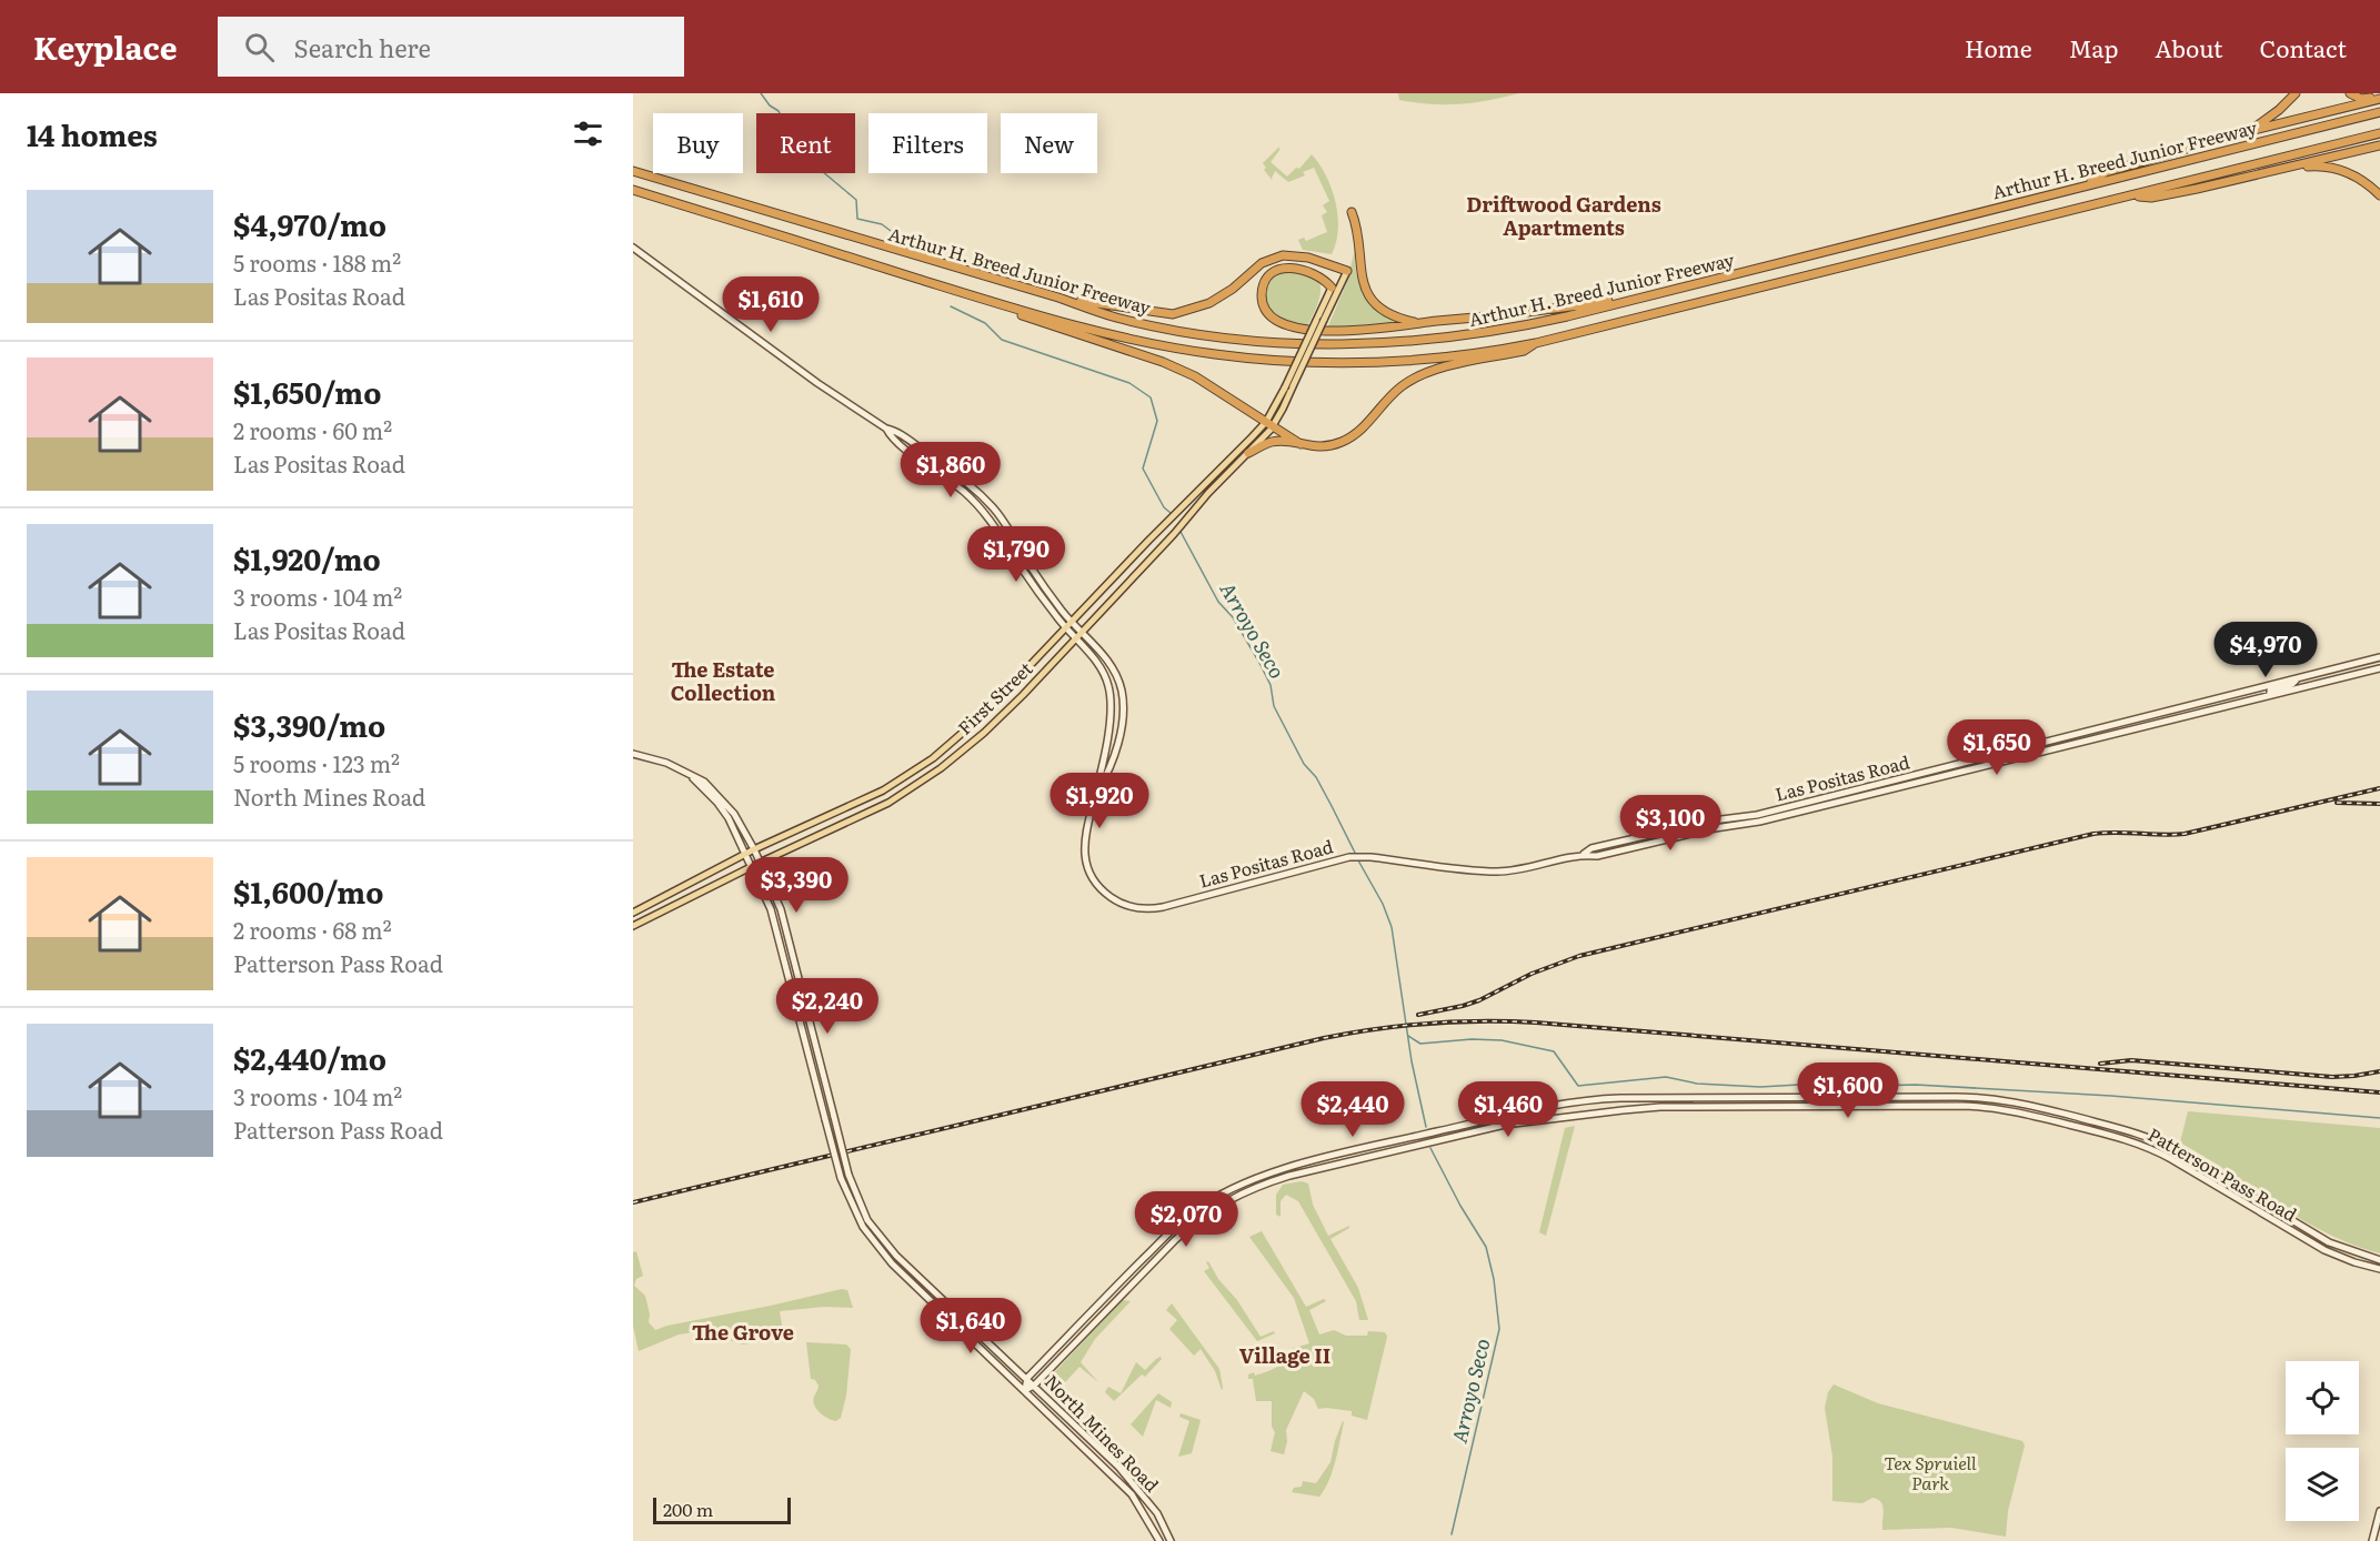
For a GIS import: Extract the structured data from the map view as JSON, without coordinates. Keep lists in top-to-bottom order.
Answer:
{
  "streets": {
    "highway": ["Arthur H. Breed Junior Freeway"],
    "main road": [
      "First Street",
      "Las Positas Road",
      "Patterson Pass Road",
      "North Mines Road"
    ]
  },
  "crossings": [
    ["First Street", "Las Positas Road"],
    ["First Street", "North Mines Road"],
    ["Patterson Pass Road", "North Mines Road"]
  ],
  "districts": [
    "Driftwood Gardens Apartments",
    "The Estate Collection",
    "The Grove",
    "Village II"
  ],
  "water": ["Arroyo Seco"],
  "parks": ["Tex Spruiell Park"],
  "scale_bar": "200 m",
  "page": {
    "header": "Keyplace",
    "search": "Search here",
    "nav": [
      "Home",
      "Map",
      "About",
      "Contact"
    ],
    "heading": "14 homes",
    "chip": [
      "Buy",
      "Rent",
      "Filters",
      "New"
    ],
    "list": [
      {
        "name": "$4,970/mo",
        "note": "5 rooms · 188 m² · Las Positas Road"
      },
      {
        "name": "$1,650/mo",
        "note": "2 rooms · 60 m² · Las Positas Road"
      },
      {
        "name": "$1,920/mo",
        "note": "3 rooms · 104 m² · Las Positas Road"
      },
      {
        "name": "$3,390/mo",
        "note": "5 rooms · 123 m² · North Mines Road"
      },
      {
        "name": "$1,600/mo",
        "note": "2 rooms · 68 m² · Patterson Pass Road"
      },
      {
        "name": "$2,440/mo",
        "note": "3 rooms · 104 m² · Patterson Pass Road"
      }
    ],
    "price": [
      "$1,610",
      "$1,860",
      "$1,790",
      "$4,970",
      "$1,650",
      "$1,920",
      "$3,100",
      "$3,390",
      "$2,240",
      "$1,600",
      "$2,440",
      "$1,460",
      "$2,070",
      "$1,640"
    ],
    "scale": "200 m"
  }
}
